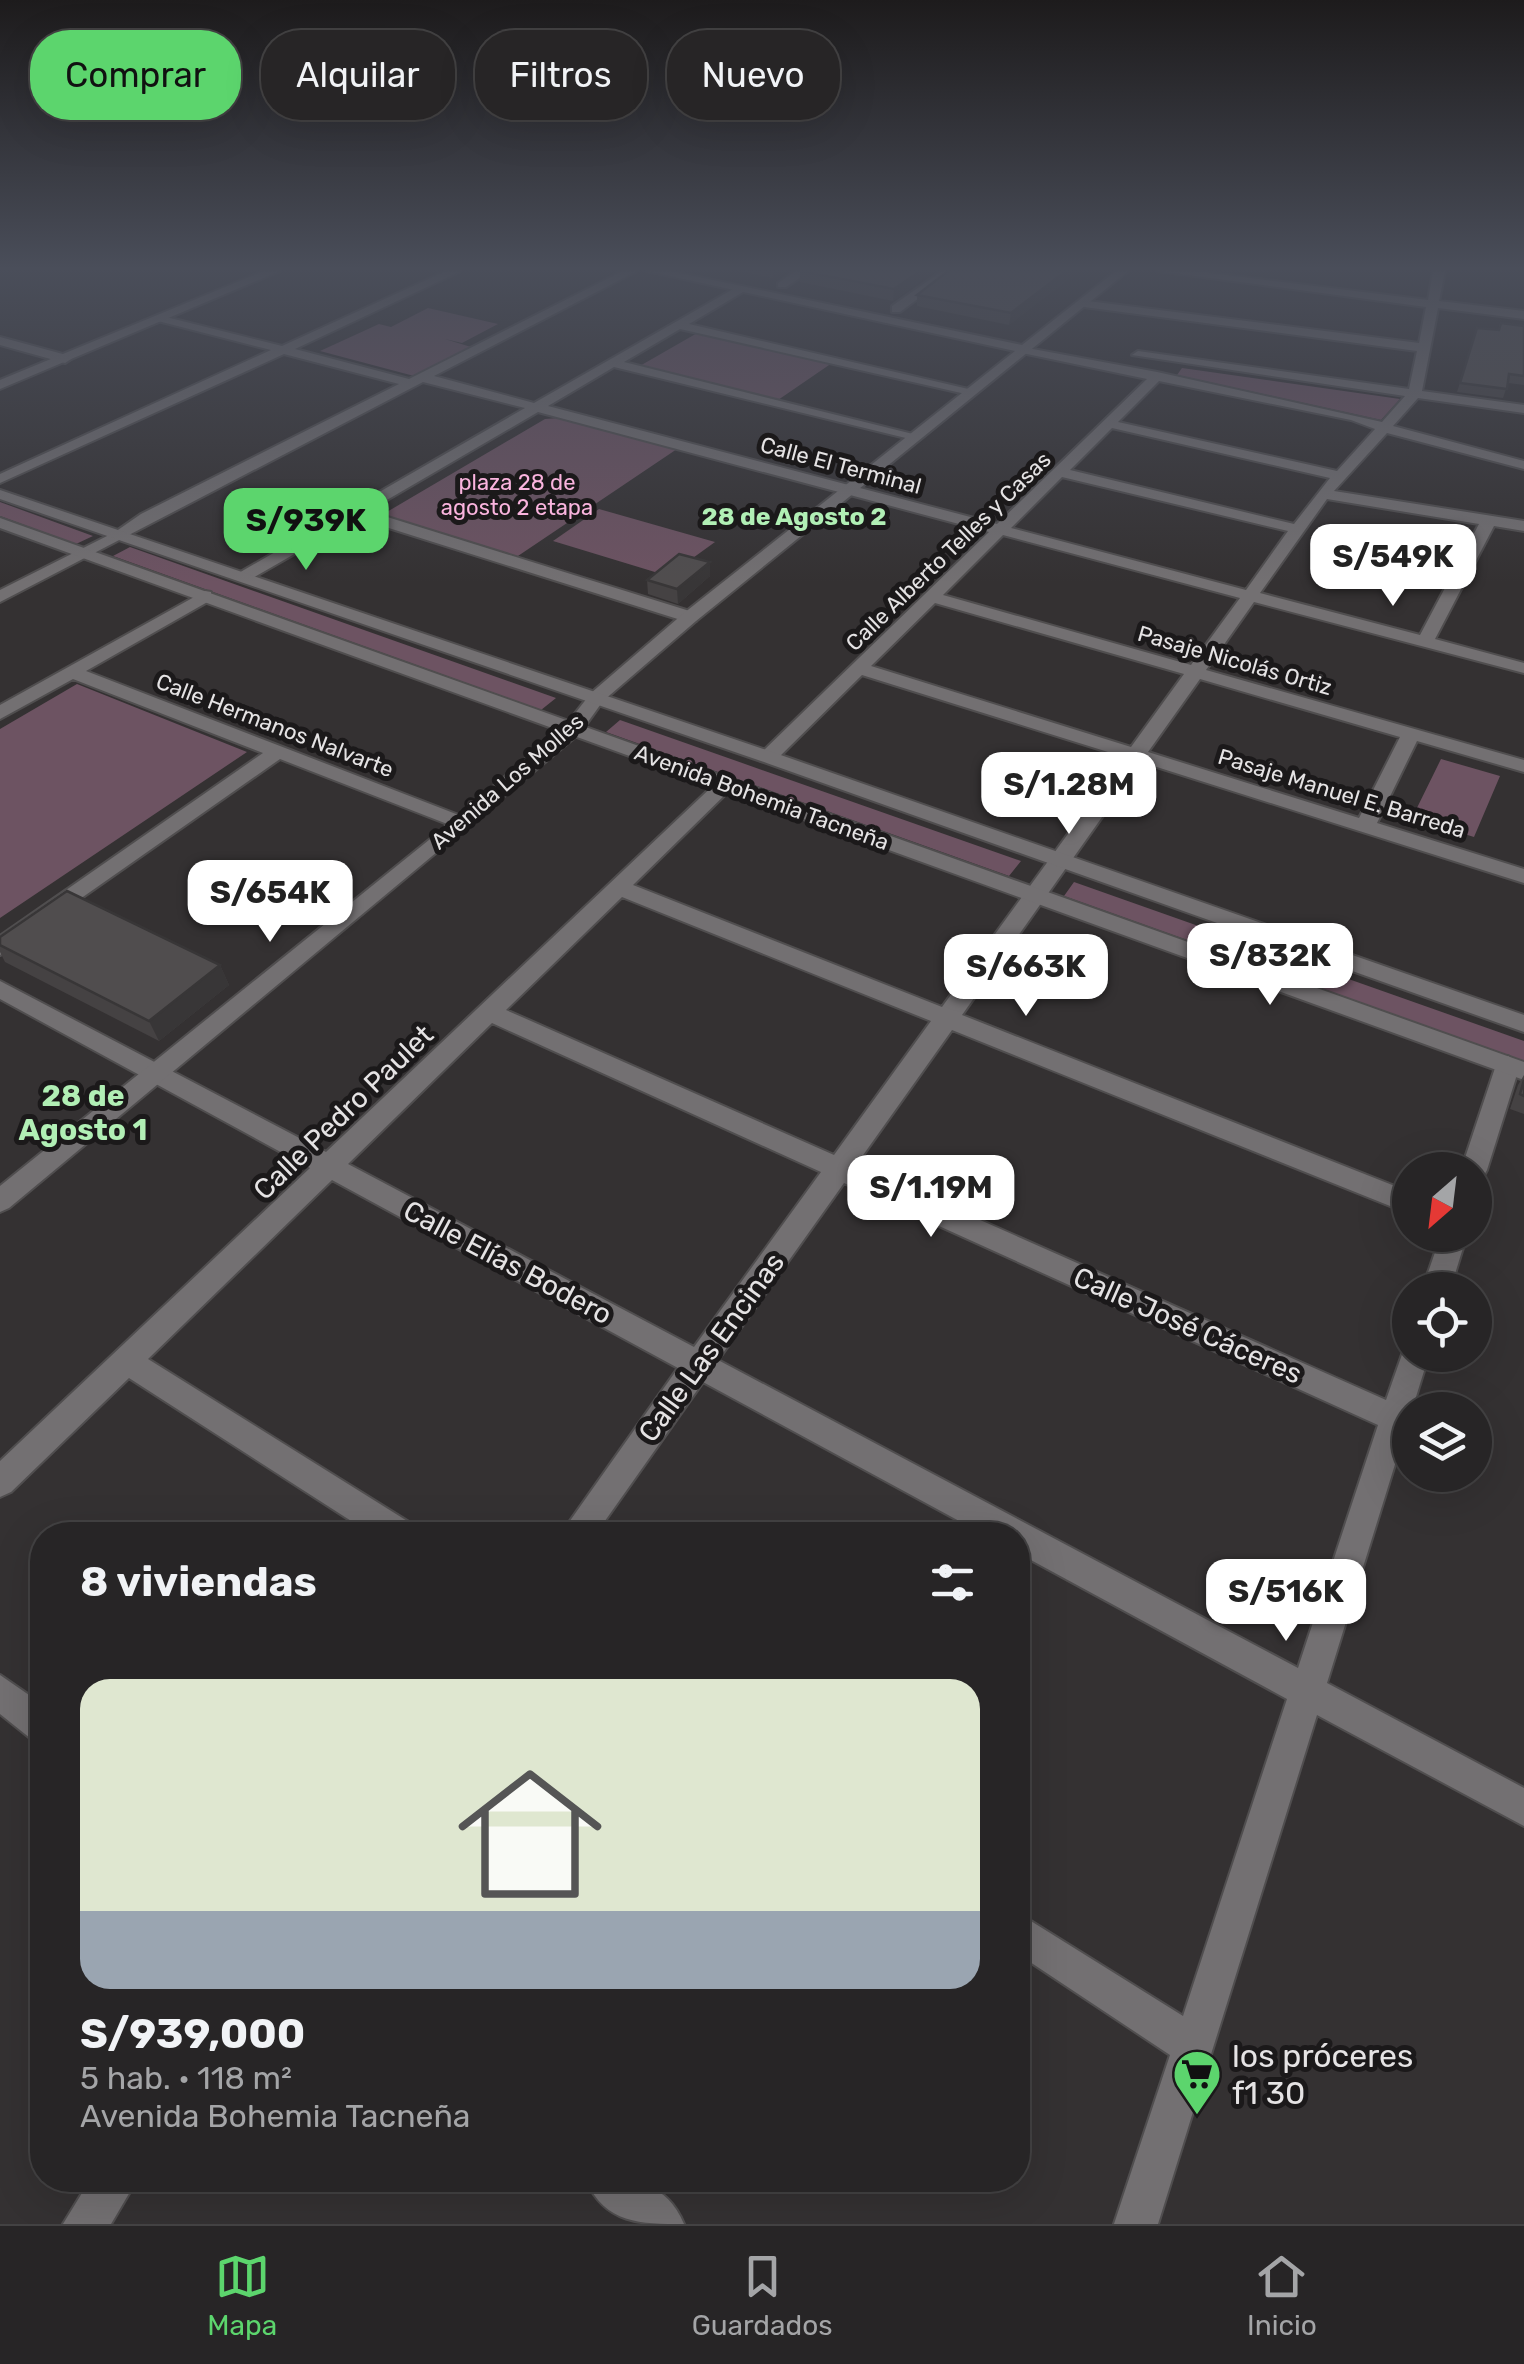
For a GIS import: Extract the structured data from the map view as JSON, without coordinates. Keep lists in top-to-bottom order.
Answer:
{
  "streets": {
    "street": [
      "Calle El Terminal",
      "Calle Alberto Telles y Casas",
      "Pasaje Nicolás Ortiz",
      "Calle Hermanos Nalvarte",
      "Avenida Los Molles",
      "Pasaje Manuel E. Barreda",
      "Avenida Bohemia Tacneña",
      "Calle Pedro Paulet",
      "Calle Elías Bodero",
      "Calle José Cáceres",
      "Calle Las Encinas"
    ]
  },
  "crossings": [
    ["Calle El Terminal", "Calle Alberto Telles y Casas"],
    ["Calle El Terminal", "Avenida Los Molles"],
    ["Calle El Terminal", "Calle Las Encinas"],
    ["Calle Alberto Telles y Casas", "Pasaje Nicolás Ortiz"],
    ["Calle Alberto Telles y Casas", "Pasaje Manuel E. Barreda"],
    ["Calle Alberto Telles y Casas", "Avenida Bohemia Tacneña"],
    ["Pasaje Nicolás Ortiz", "Calle Las Encinas"],
    ["Calle Hermanos Nalvarte", "Avenida Los Molles"],
    ["Avenida Los Molles", "Avenida Bohemia Tacneña"],
    ["Avenida Los Molles", "Calle Elías Bodero"],
    ["Pasaje Manuel E. Barreda", "Calle Las Encinas"],
    ["Avenida Bohemia Tacneña", "Calle Pedro Paulet"],
    ["Avenida Bohemia Tacneña", "Calle Las Encinas"],
    ["Calle Pedro Paulet", "Calle Elías Bodero"],
    ["Calle Pedro Paulet", "Calle José Cáceres"],
    ["Calle Elías Bodero", "Calle Las Encinas"],
    ["Calle José Cáceres", "Calle Las Encinas"]
  ],
  "districts": ["28 de Agosto 2", "28 de Agosto 1"],
  "parks": ["plaza 28 de agosto 2 etapa"],
  "places": {
    "supermarket": ["los próceres f1 30"]
  },
  "north": "bottom left",
  "page": {
    "chip": [
      "Comprar",
      "Alquilar",
      "Filtros",
      "Nuevo"
    ],
    "price": [
      "S/939K",
      "S/549K",
      "S/1.28M",
      "S/654K",
      "S/832K",
      "S/663K",
      "S/1.19M",
      "S/516K"
    ],
    "heading": "8 viviendas",
    "list": [
      {
        "name": "S/939,000",
        "note": "5 hab. · 118 m² · Avenida Bohemia Tacneña"
      }
    ],
    "tabs": ["Mapa", "Guardados", "Inicio"]
  }
}
